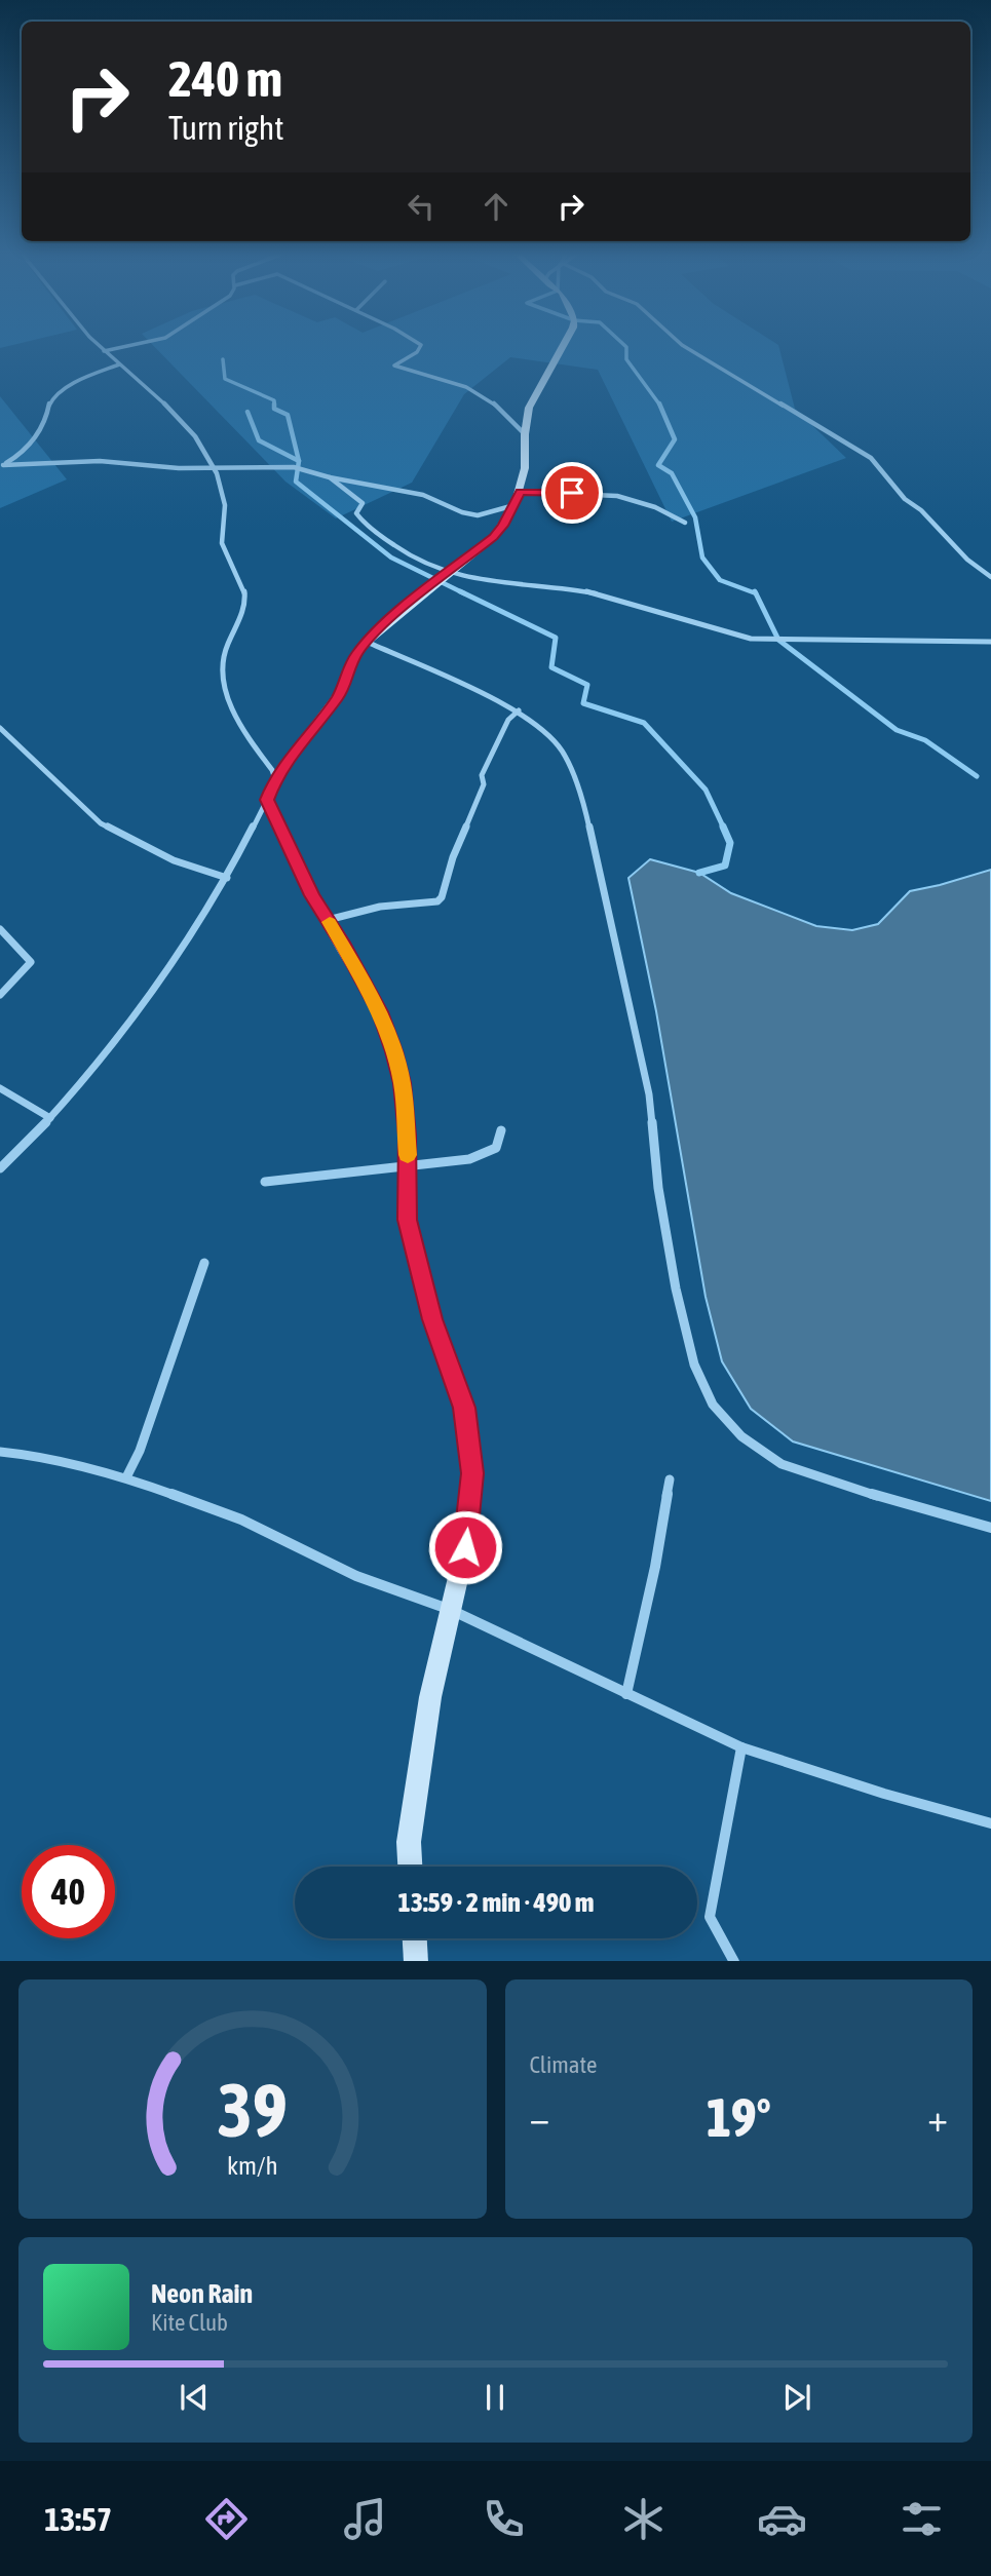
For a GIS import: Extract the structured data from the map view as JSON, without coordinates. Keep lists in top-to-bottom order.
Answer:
{
  "page": {
    "turn": ["240 m", "Turn right"],
    "limit": "40",
    "trip": "13:59 · 2 min · 490 m",
    "tile": "Climate",
    "heat": ["−", "19°", "+"],
    "song": ["Neon Rain", "Kite Club"],
    "tabs": "13:57",
    "gauge": ["39", "km/h"]
  }
}
